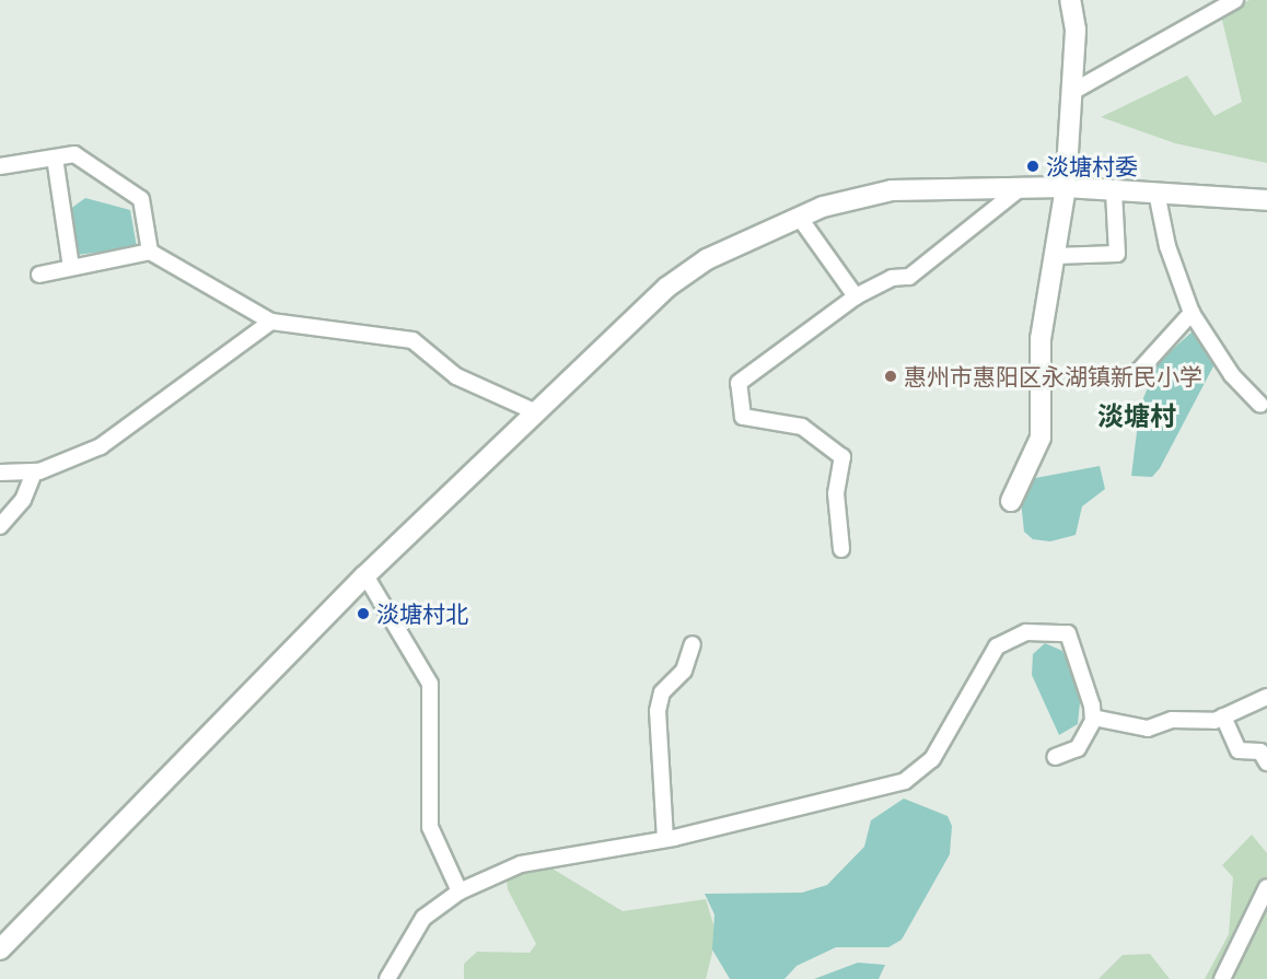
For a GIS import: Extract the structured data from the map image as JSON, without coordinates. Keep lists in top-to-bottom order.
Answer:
{
  "districts": ["淡塘村"],
  "places": ["淡塘村委", "惠州市惠阳区永湖镇新民小学", "淡塘村北"]
}
